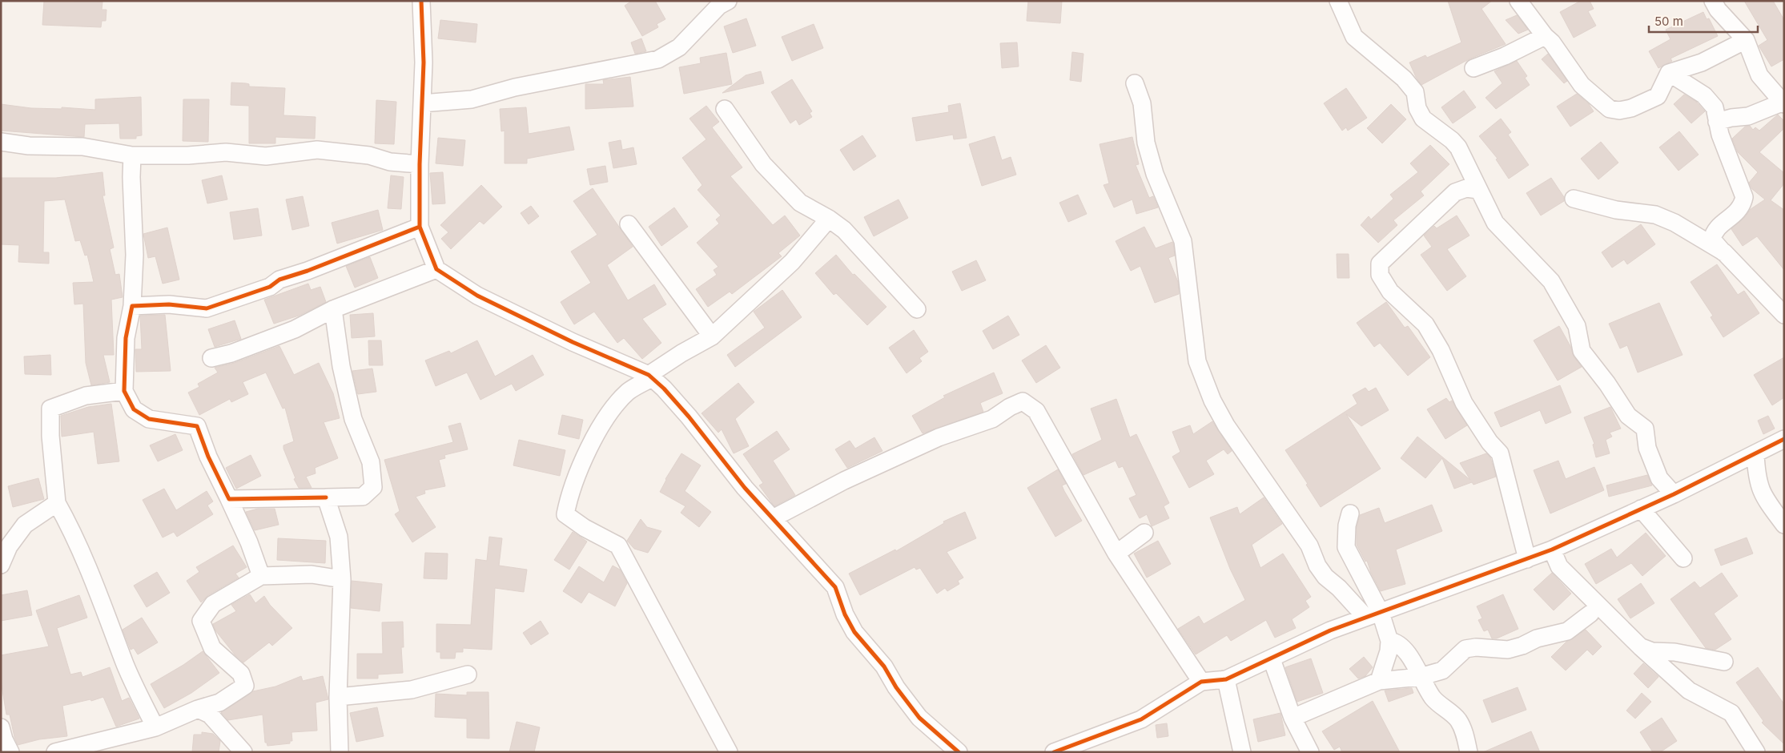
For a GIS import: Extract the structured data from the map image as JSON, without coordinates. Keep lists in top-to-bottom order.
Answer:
{
  "scale_bar": "50 m"
}
